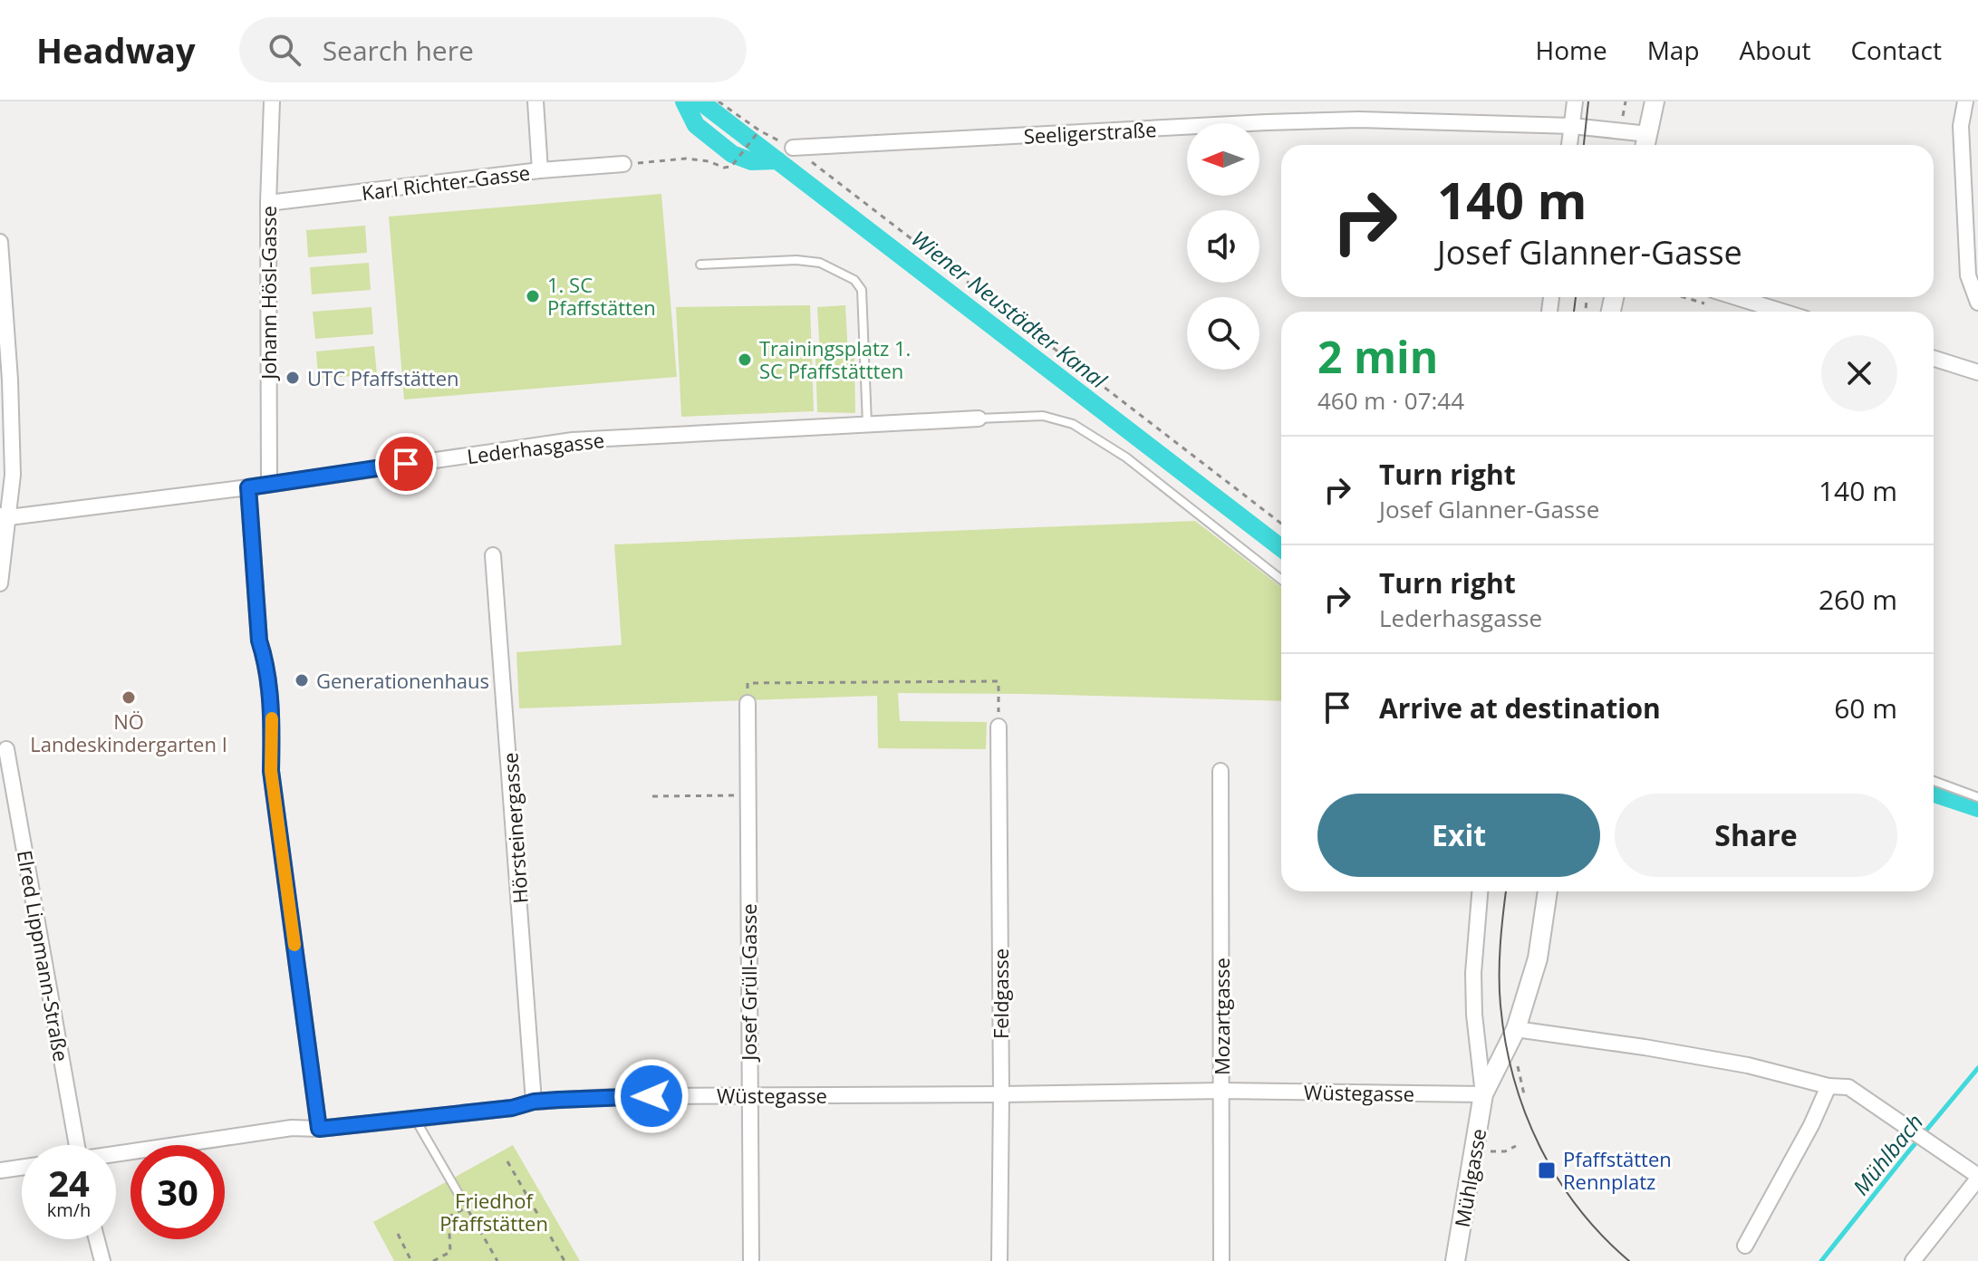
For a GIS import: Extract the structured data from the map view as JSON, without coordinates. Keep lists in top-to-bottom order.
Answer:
{
  "streets": {
    "street": [
      "Seeligerstraße",
      "Karl Richter-Gasse",
      "Johann Hösl-Gasse",
      "Lederhasgasse",
      "Hörsteinergasse",
      "Elred Lippmann-Straße",
      "Josef Grüll-Gasse",
      "Feldgasse",
      "Mozartgasse",
      "Wüstegasse",
      "Mühlgasse"
    ]
  },
  "crossings": [
    ["Karl Richter-Gasse", "Johann Hösl-Gasse"],
    ["Johann Hösl-Gasse", "Lederhasgasse"],
    ["Hörsteinergasse", "Wüstegasse"],
    ["Josef Grüll-Gasse", "Wüstegasse"],
    ["Feldgasse", "Wüstegasse"],
    ["Mozartgasse", "Wüstegasse"],
    ["Wüstegasse", "Mühlgasse"]
  ],
  "water": ["Wiener Neustädter Kanal", "Mühlbach"],
  "parks": ["Friedhof Pfaffstätten"],
  "places": {
    "other": [
      "1. SC Pfaffstätten",
      "Trainingsplatz 1. SC Pfaffstättten",
      "UTC Pfaffstätten",
      "Generationenhaus",
      "NÖ Landeskindergarten I"
    ],
    "transit": ["Pfaffstätten Rennplatz"]
  },
  "north": "left",
  "page": {
    "header": "Headway",
    "search": "Search here",
    "nav": [
      "Home",
      "Map",
      "About",
      "Contact"
    ],
    "turn": ["140 m", "Josef Glanner-Gasse"],
    "heading": ["2 min", "460 m · 07:44"],
    "list": [
      {
        "name": "Turn right",
        "note": "Josef Glanner-Gasse",
        "value": "140 m"
      },
      {
        "name": "Turn right",
        "note": "Lederhasgasse",
        "value": "260 m"
      },
      {
        "name": "Arrive at destination",
        "value": "60 m"
      }
    ],
    "buttons": ["Exit", "Share"],
    "speed": "24 km/h",
    "limit": "30"
  }
}
